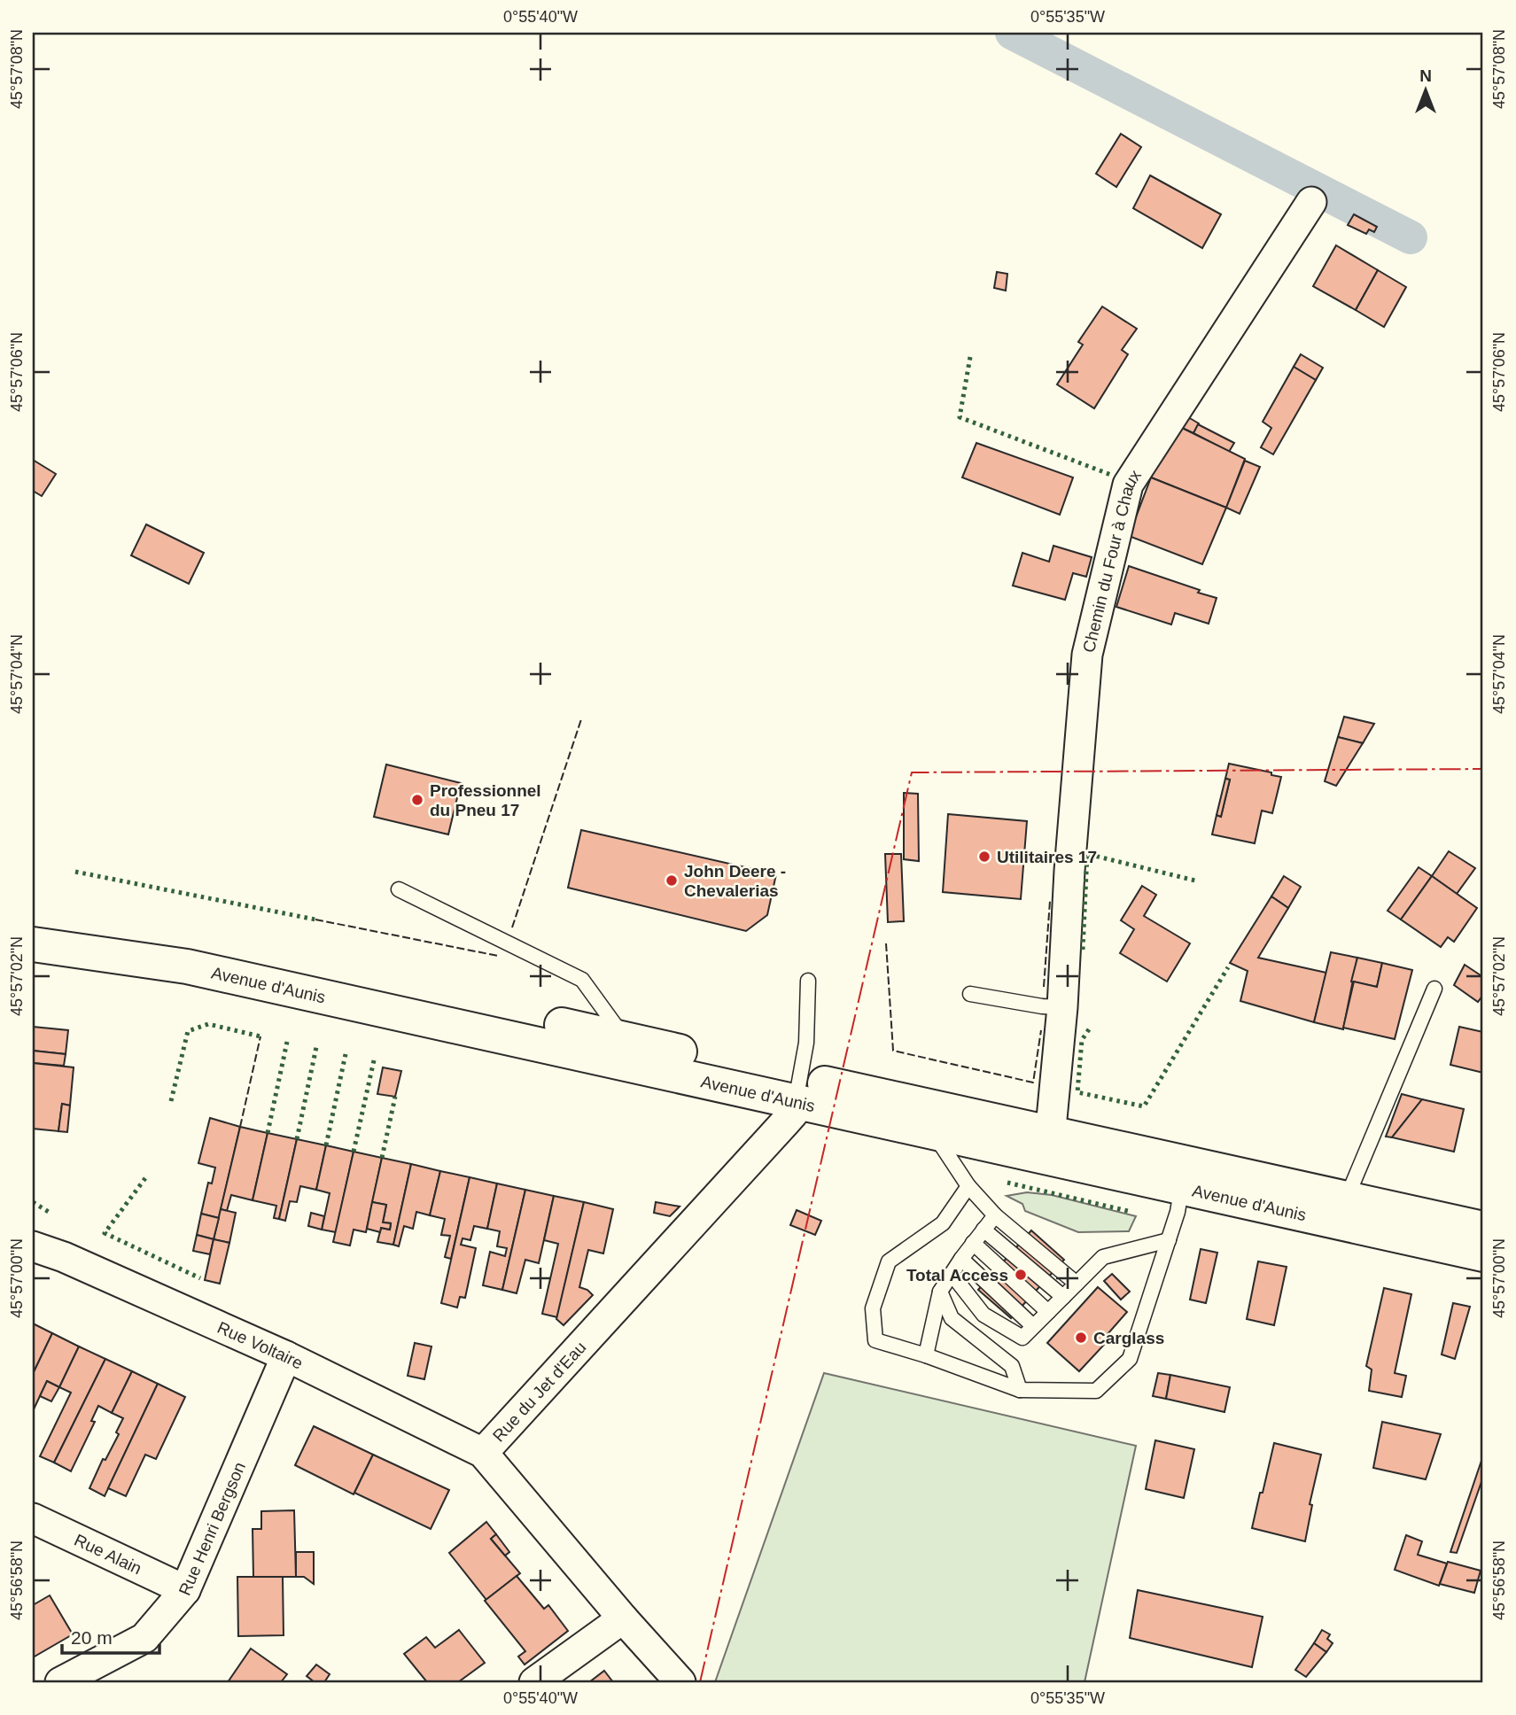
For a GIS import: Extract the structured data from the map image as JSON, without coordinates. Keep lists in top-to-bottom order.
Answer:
{
  "streets": {
    "main road": ["Avenue d'Aunis"],
    "street": [
      "Chemin du Four à Chaux",
      "Rue Voltaire",
      "Rue du Jet d'Eau",
      "Rue Henri Bergson",
      "Rue Alain"
    ]
  },
  "crossings": [
    ["Chemin du Four à Chaux", "Avenue d'Aunis"],
    ["Avenue d'Aunis", "Rue du Jet d'Eau"],
    ["Rue Voltaire", "Rue du Jet d'Eau"],
    ["Rue Voltaire", "Rue Henri Bergson"],
    ["Rue Henri Bergson", "Rue Alain"]
  ],
  "places": [
    "Professionnel du Pneu 17",
    "Utilitaires 17",
    "John Deere - Chevalerias",
    "Total Access",
    "Carglass"
  ],
  "scale_bar": "20 m",
  "north": "top",
  "coordinates": [
    "0°55'40\"W",
    "0°55'35\"W",
    "45°57'08\"N",
    "45°57'06\"N",
    "45°57'04\"N",
    "45°57'02\"N",
    "45°57'00\"N",
    "45°56'58\"N"
  ]
}
